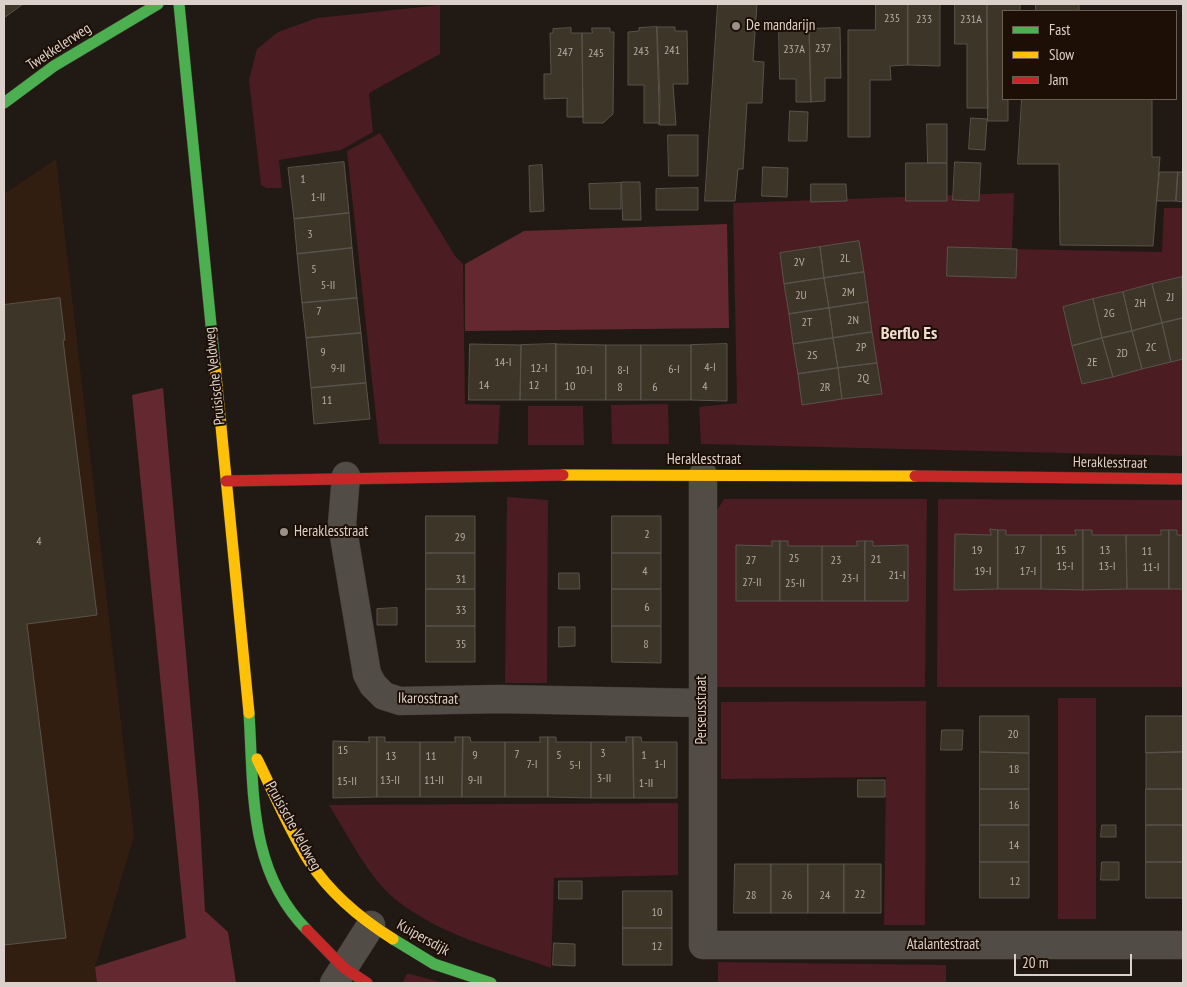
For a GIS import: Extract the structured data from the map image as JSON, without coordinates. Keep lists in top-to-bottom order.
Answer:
{
  "streets": {
    "main road": [
      "Twekkelerweg",
      "Pruisische Veldweg",
      "Heraklesstraat",
      "Kuipersdijk"
    ],
    "street": ["Ikarosstraat", "Perseusstraat", "Atalantestraat"]
  },
  "crossings": [
    ["Pruisische Veldweg", "Heraklesstraat"],
    ["Pruisische Veldweg", "Kuipersdijk"],
    ["Heraklesstraat", "Ikarosstraat"],
    ["Heraklesstraat", "Perseusstraat"],
    ["Ikarosstraat", "Perseusstraat"],
    ["Perseusstraat", "Atalantestraat"]
  ],
  "districts": ["Berflo Es"],
  "places": ["De mandarijn", "Heraklesstraat"],
  "house_numbers": [
    "235",
    "233",
    "231A",
    "237",
    "237A",
    "241",
    "243",
    "247",
    "245",
    "1",
    "1-II",
    "3",
    "2L",
    "2V",
    "5",
    "5-II",
    "2M",
    "2U",
    "2J",
    "2H",
    "7",
    "2G",
    "2N",
    "2T",
    "2P",
    "2C",
    "9",
    "2D",
    "2S",
    "14-I",
    "2E",
    "4-I",
    "9-II",
    "12-I",
    "6-I",
    "10-I",
    "8-I",
    "2Q",
    "14",
    "12",
    "10",
    "4",
    "8",
    "6",
    "2R",
    "11",
    "2",
    "29",
    "4",
    "19",
    "17",
    "15",
    "13",
    "11",
    "25",
    "21",
    "27",
    "23",
    "15-I",
    "13-I",
    "11-I",
    "4",
    "19-I",
    "17-I",
    "21-I",
    "23-I",
    "31",
    "27-II",
    "25-II",
    "6",
    "33",
    "35",
    "8",
    "20",
    "15",
    "3",
    "7",
    "9",
    "5",
    "1",
    "13",
    "11",
    "7-I",
    "1-I",
    "5-I",
    "18",
    "3-II",
    "13-II",
    "11-II",
    "9-II",
    "15-II",
    "1-II",
    "16",
    "14",
    "12",
    "22",
    "28",
    "26",
    "24",
    "10",
    "12"
  ],
  "legend": ["Fast", "Slow", "Jam"],
  "scale_bar": "20 m"
}
